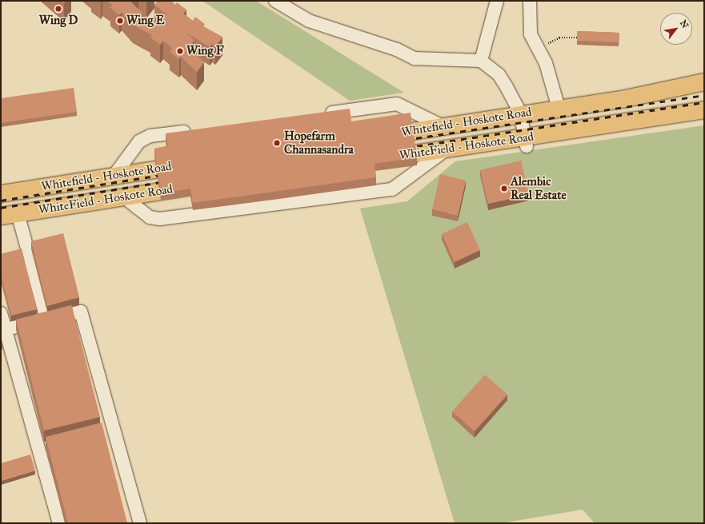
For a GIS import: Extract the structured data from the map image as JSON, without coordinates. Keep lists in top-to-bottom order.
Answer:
{
  "streets": {
    "main road": ["Whitefield - Hoskote Road", "WhiteField - Hoskote Road"]
  },
  "places": [
    "Wing D",
    "Wing E",
    "Wing F",
    "Hopefarm Channasandra",
    "Alembic Real Estate"
  ],
  "north": "top right"
}
